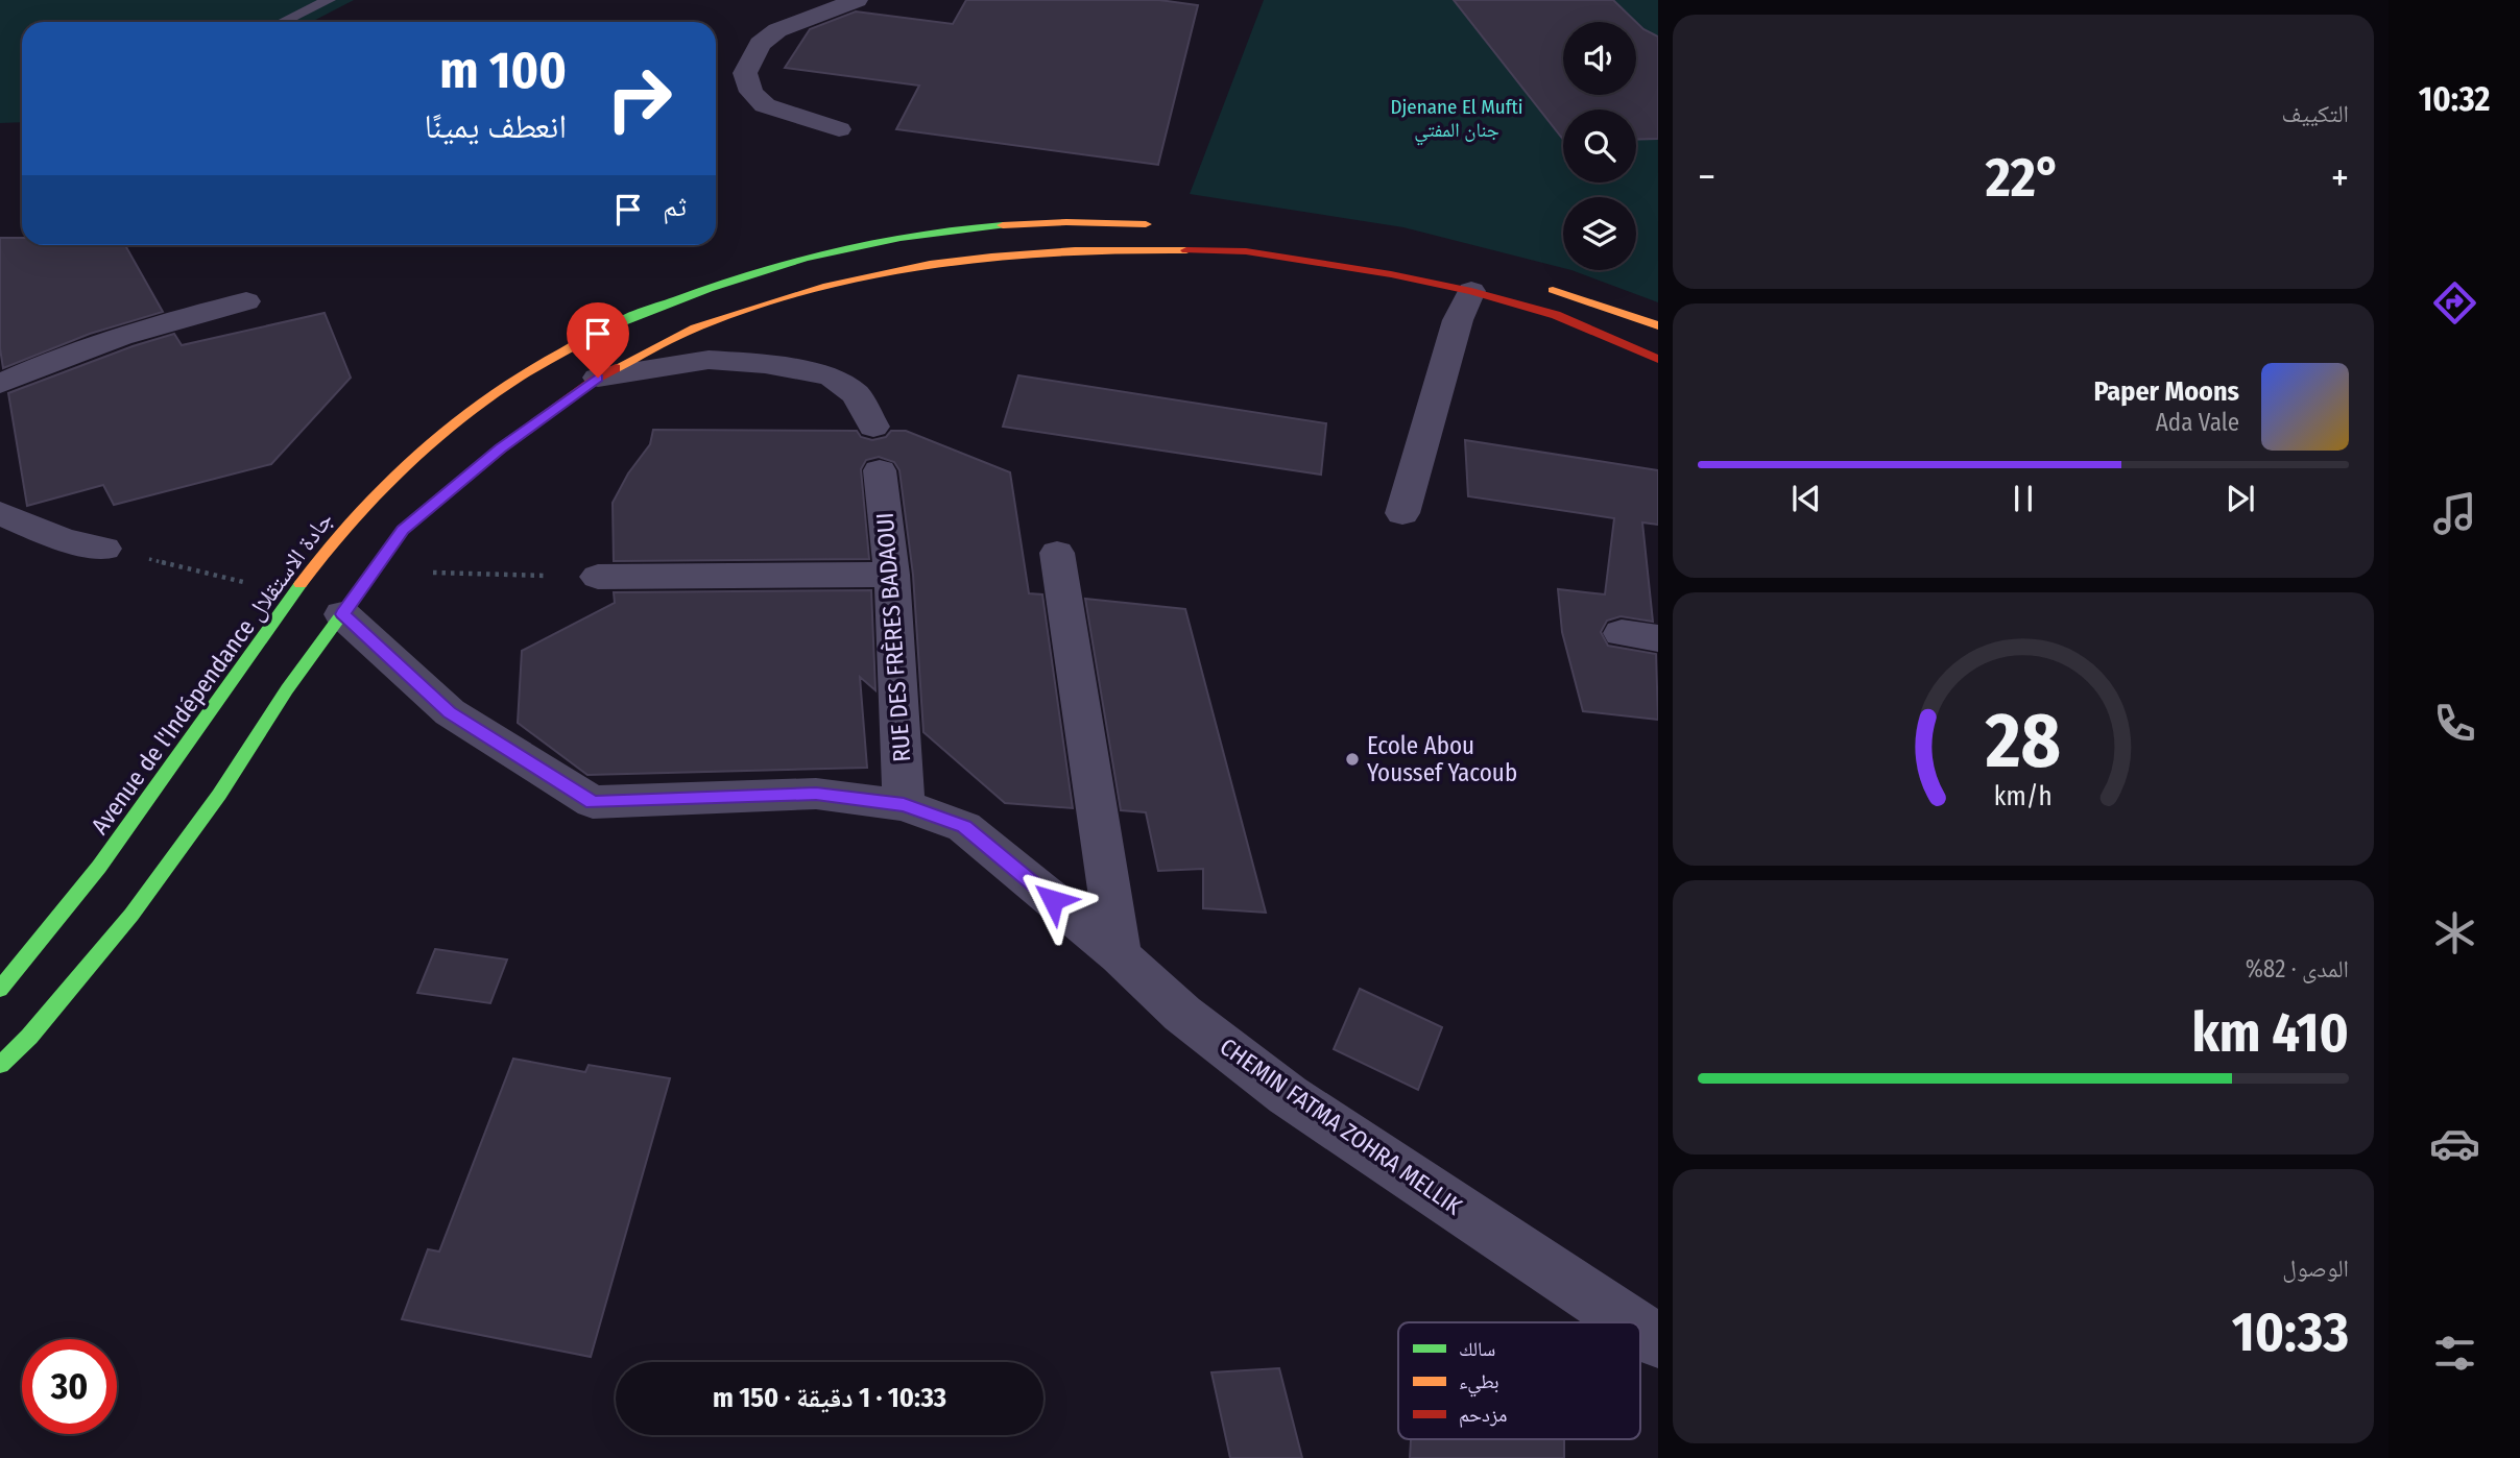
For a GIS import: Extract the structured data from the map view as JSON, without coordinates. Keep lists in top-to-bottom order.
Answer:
{
  "streets": {
    "highway": ["Avenue de l'Indépendance جادة الاستقلال"],
    "street": ["RUE DES FRÈRES BADAOUI", "CHEMIN FATMA ZOHRA MELLIK"]
  },
  "crossings": [
    ["RUE DES FRÈRES BADAOUI", "CHEMIN FATMA ZOHRA MELLIK"]
  ],
  "parks": ["Djenane El Mufti جنان المفتي"],
  "places": ["Ecole Abou Youssef Yacoub"],
  "legend": ["سالك", "بطيء", "مزدحم"],
  "page": {
    "tabs": "10:32",
    "tile": [
      "التكييف",
      ["المدى · 82%", "410 km"],
      ["الوصول", "10:33"]
    ],
    "turn": ["100 m", "انعطف يمينًا"],
    "heat": ["−", "22°", "+"],
    "then": "ثم",
    "song": ["Paper Moons", "Ada Vale"],
    "limit": "30",
    "trip": "10:33 · 1 دقيقة · 150 m",
    "gauge": ["28", "km/h"]
  }
}
